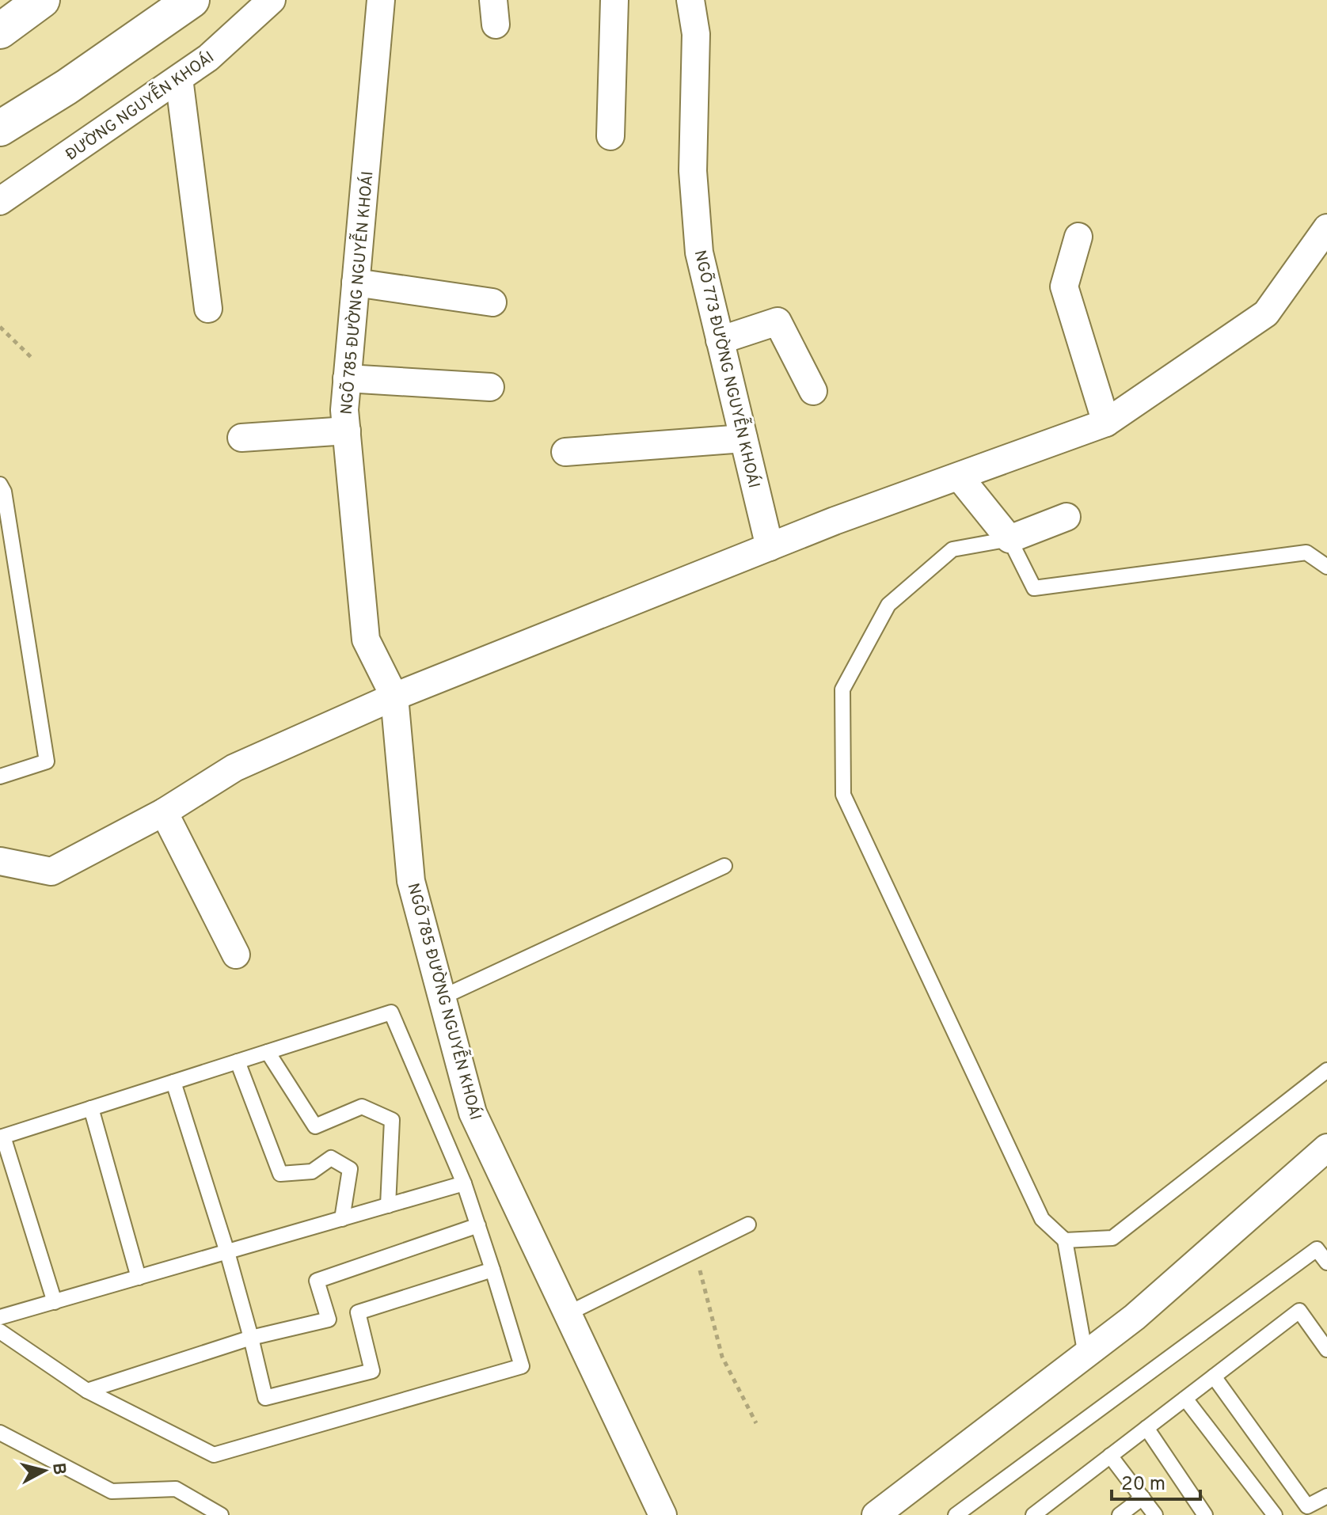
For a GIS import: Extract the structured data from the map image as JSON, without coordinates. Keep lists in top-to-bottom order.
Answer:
{
  "streets": {
    "street": ["ĐƯỜNG NGUYỄN KHOÁI", "NGÕ 785 ĐƯỜNG NGUYỄN KHOÁI", "NGÕ 773 ĐƯỜNG NGUYỄN KHOÁI"]
  },
  "scale_bar": "20 m",
  "north": "right"
}
